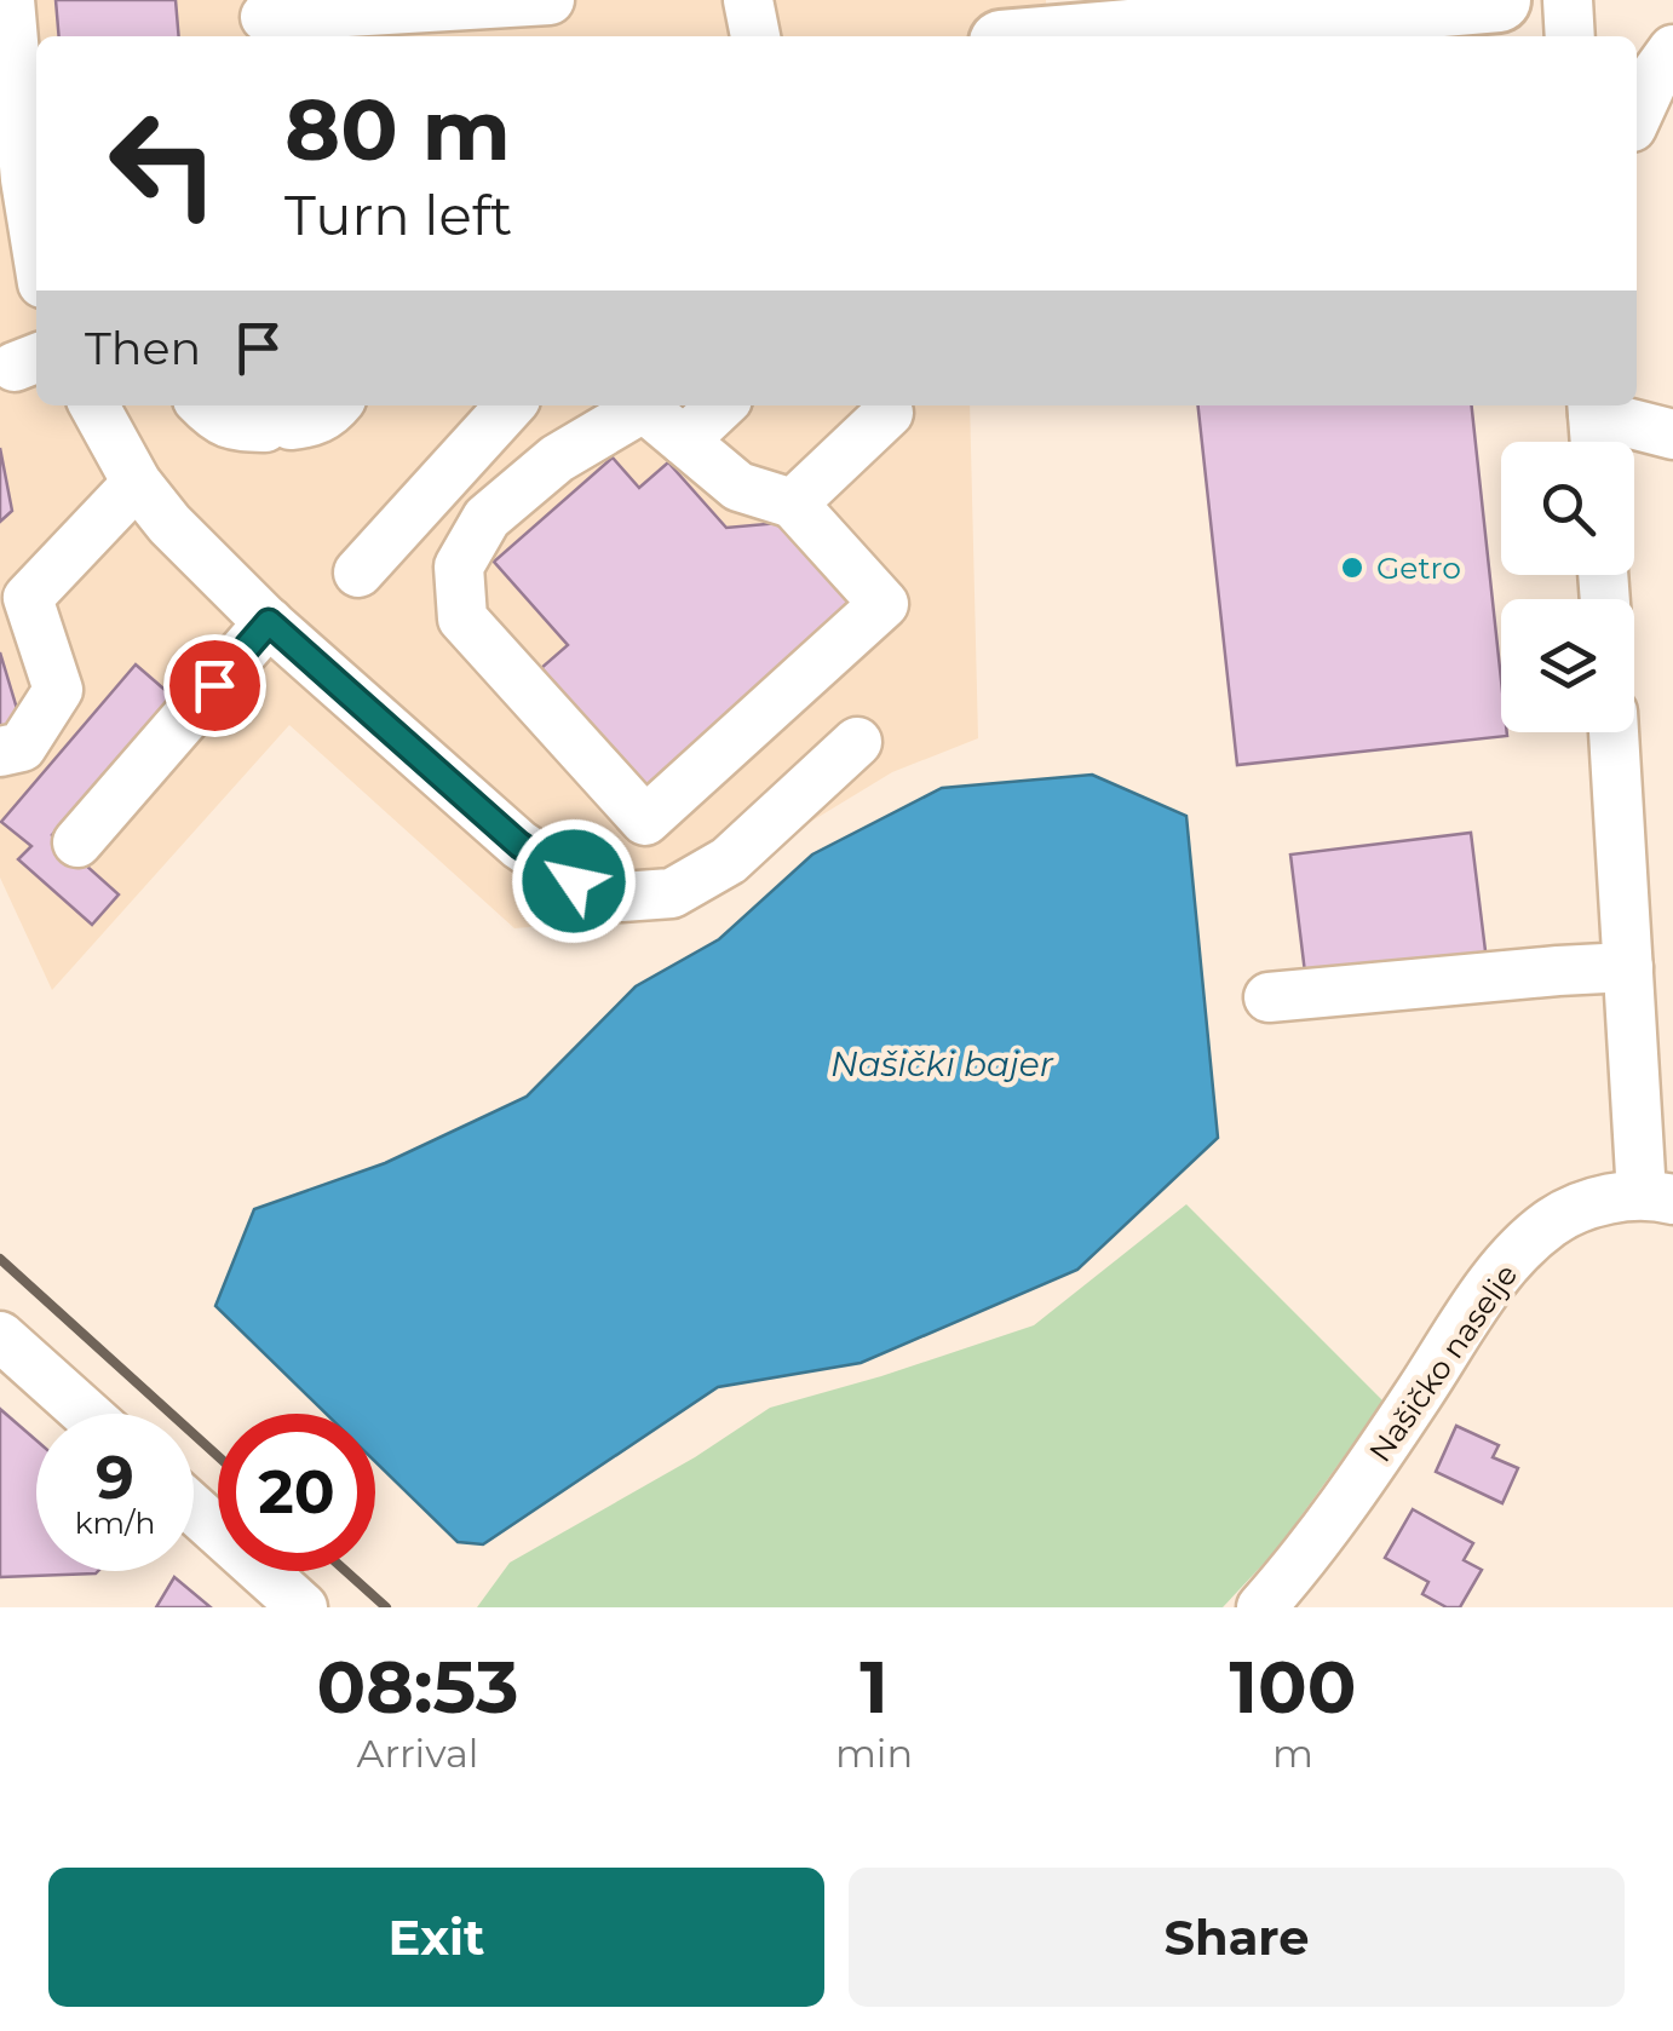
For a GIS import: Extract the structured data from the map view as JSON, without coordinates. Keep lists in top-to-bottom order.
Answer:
{
  "streets": {
    "street": ["Našičko naselje"]
  },
  "water": ["Našički bajer"],
  "places": ["Getro"],
  "page": {
    "turn": ["80 m", "Turn left"],
    "then": "Then",
    "speed": "9 km/h",
    "limit": "20",
    "eta": [
      "08:53",
      "Arrival",
      "1",
      "min",
      "100",
      "m"
    ],
    "buttons": ["Exit", "Share"]
  }
}
